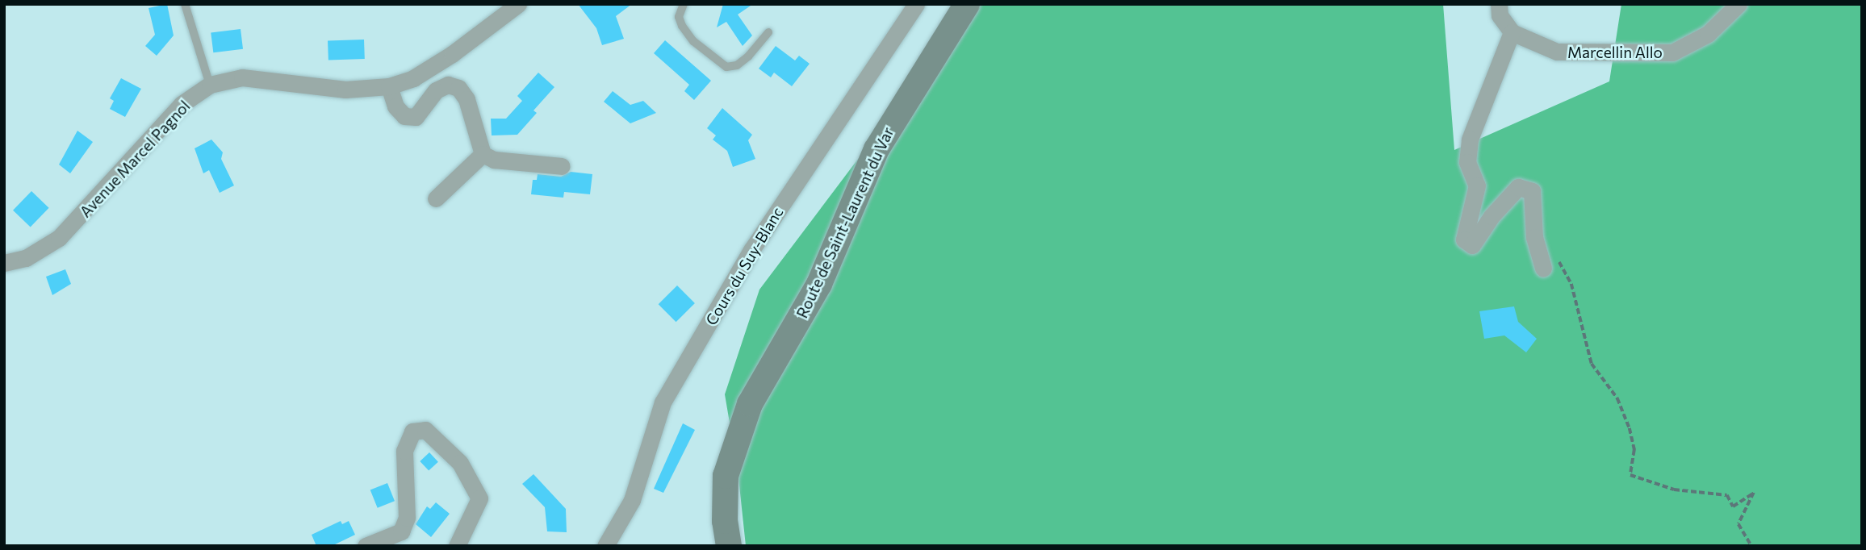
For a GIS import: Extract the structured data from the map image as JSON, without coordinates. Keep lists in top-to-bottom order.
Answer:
{
  "streets": {
    "main road": ["Route de Saint-Laurent du Var"],
    "street": ["Marcellin Allo", "Avenue Marcel Pagnol", "Cours du Suy-Blanc"]
  }
}
